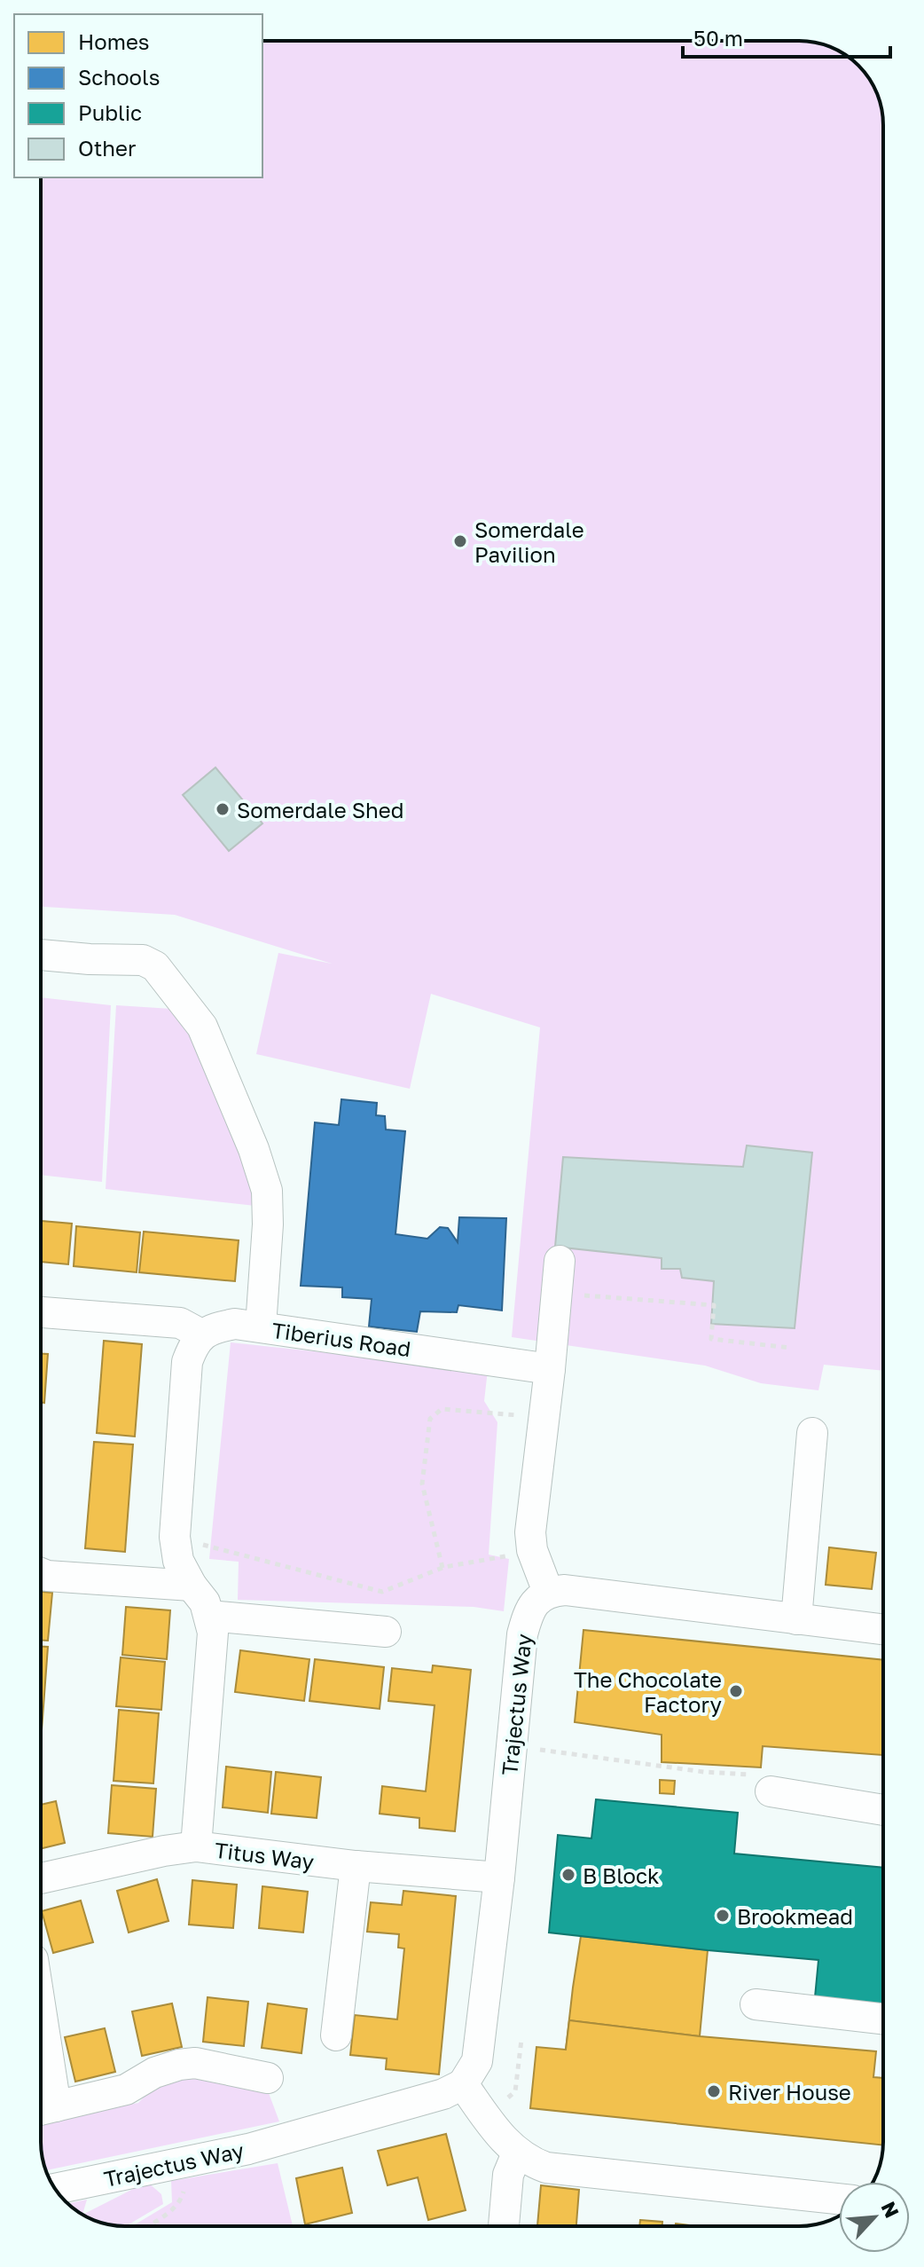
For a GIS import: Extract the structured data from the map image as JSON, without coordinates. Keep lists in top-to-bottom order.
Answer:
{
  "streets": {
    "street": ["Tiberius Road", "Trajectus Way", "Titus Way"]
  },
  "crossings": [
    ["Trajectus Way", "Titus Way"]
  ],
  "places": [
    "Somerdale Pavilion",
    "Somerdale Shed",
    "The Chocolate Factory",
    "B Block",
    "Brookmead",
    "River House"
  ],
  "legend": [
    "Homes",
    "Schools",
    "Public",
    "Other"
  ],
  "scale_bar": "50 m",
  "north": "top right"
}
